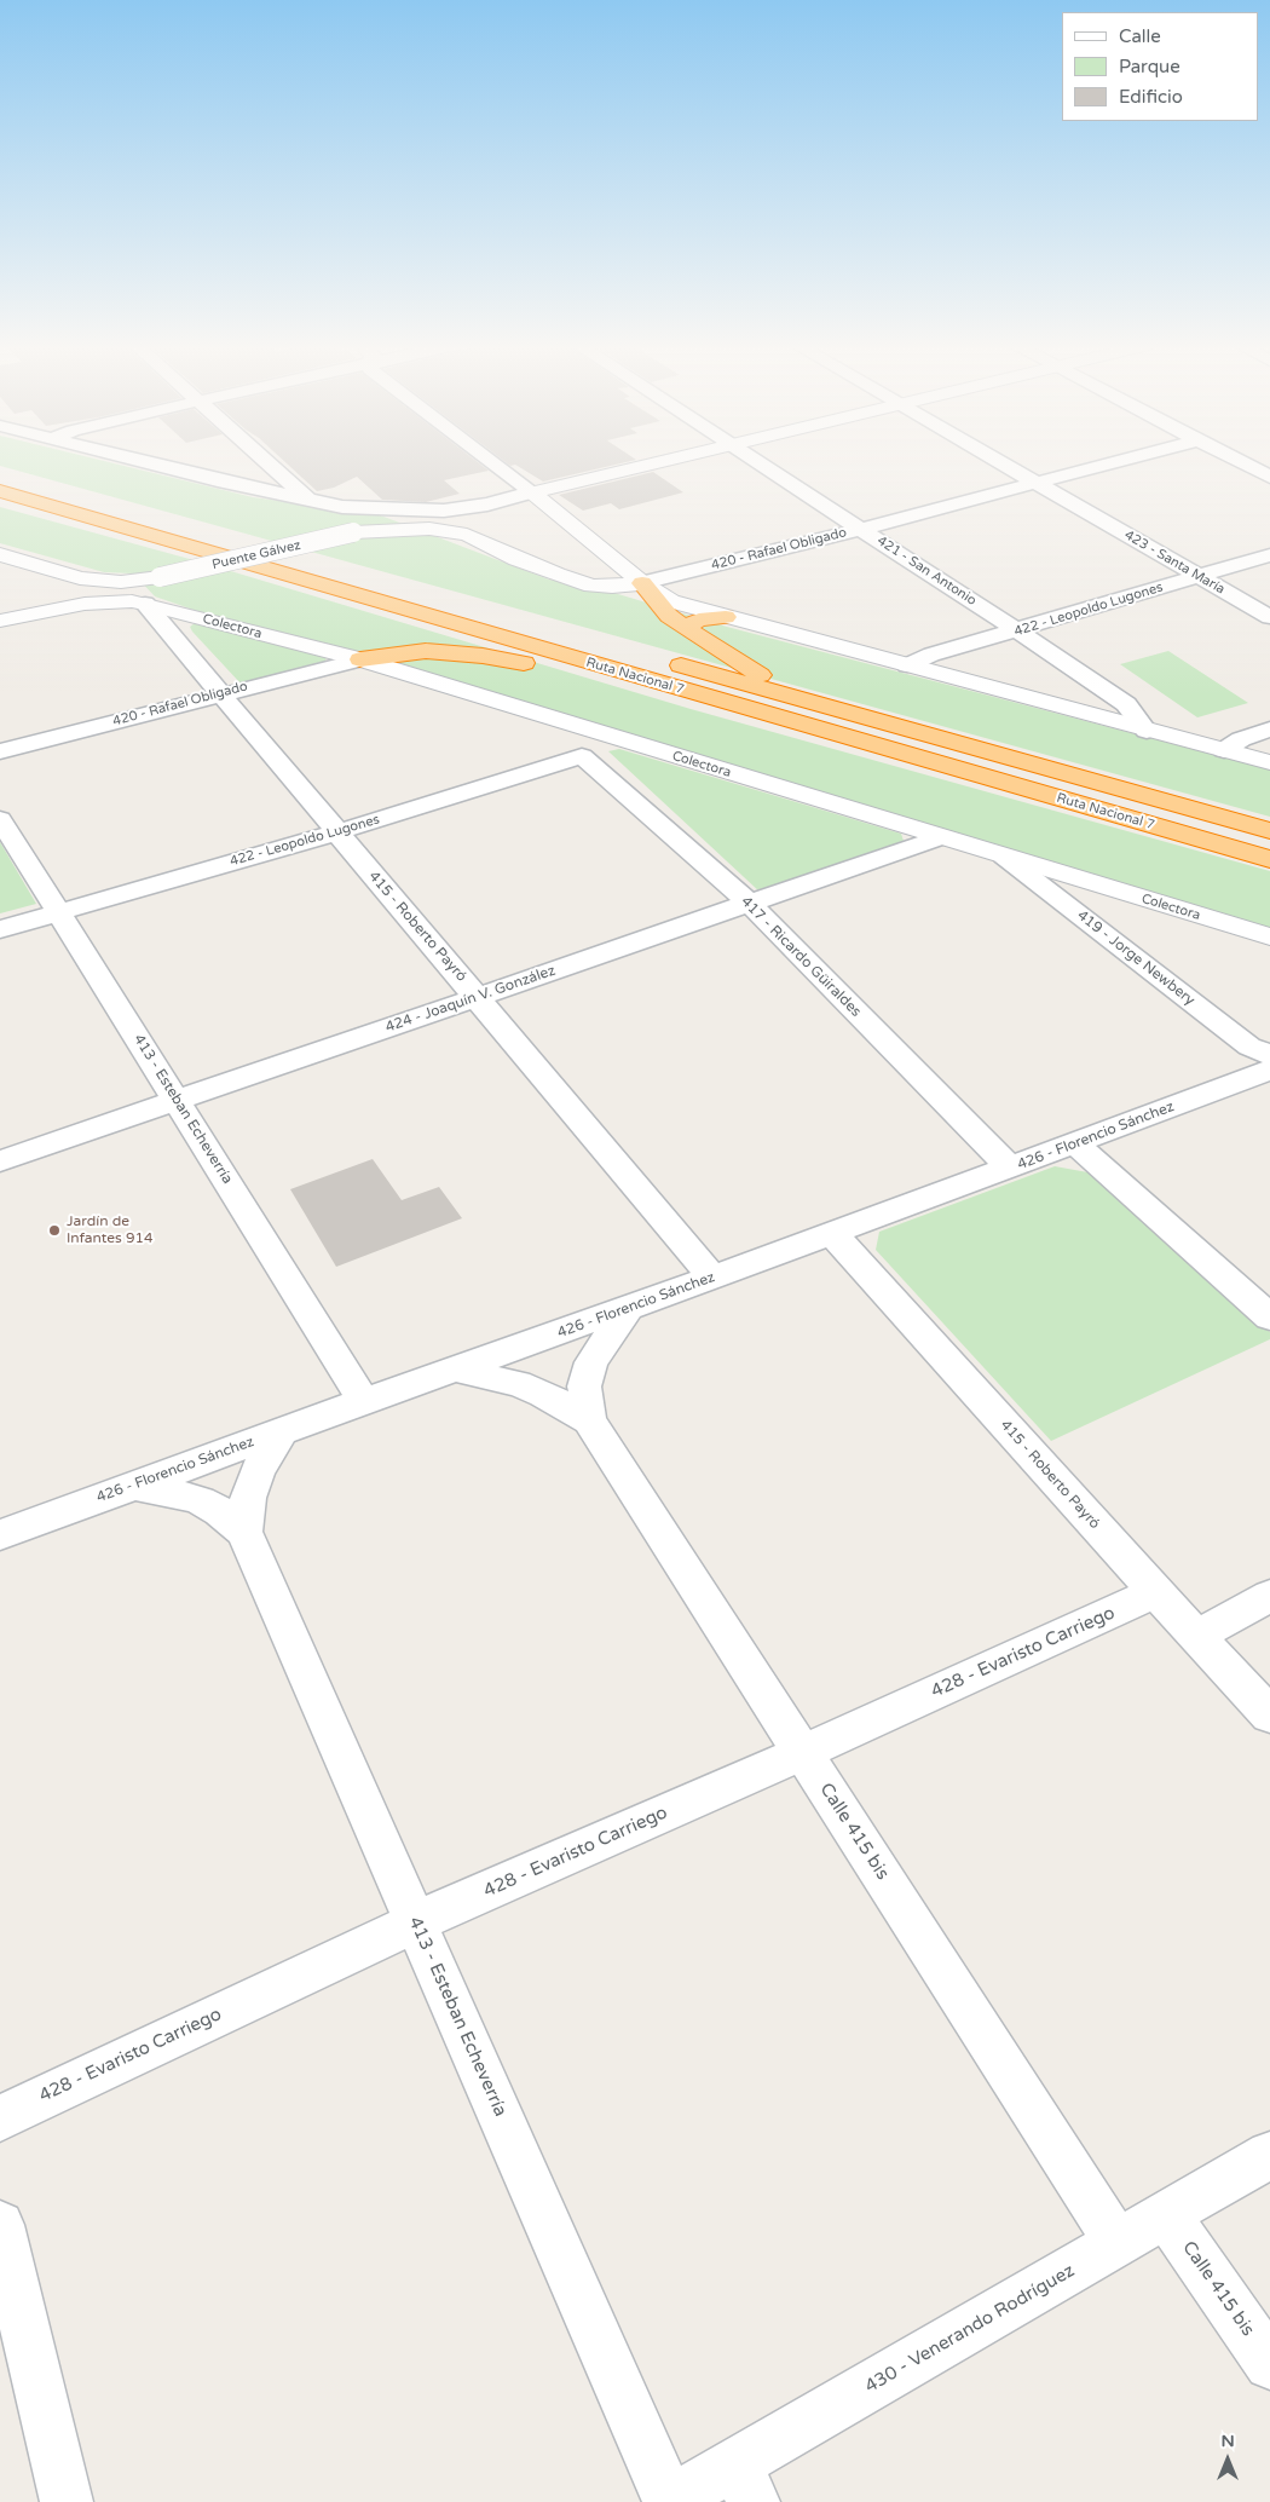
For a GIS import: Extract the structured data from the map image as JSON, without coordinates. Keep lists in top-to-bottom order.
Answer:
{
  "streets": {
    "highway": ["Ruta Nacional 7"],
    "street": [
      "420 - Rafael Obligado",
      "Puente Gálvez",
      "423 - Santa María",
      "421 - San Antonio",
      "422 - Leopoldo Lugones",
      "Colectora",
      "415 - Roberto Payró",
      "417 - Ricardo Güiraldes",
      "419 - Jorge Newbery",
      "424 - Joaquín V. González",
      "413 - Esteban Echeverría",
      "426 - Florencio Sánchez",
      "428 - Evaristo Carriego",
      "Calle 415 bis",
      "430 - Venerando Rodríguez"
    ]
  },
  "crossings": [
    ["420 - Rafael Obligado", "Puente Gálvez"],
    ["420 - Rafael Obligado", "423 - Santa María"],
    ["420 - Rafael Obligado", "421 - San Antonio"],
    ["420 - Rafael Obligado", "Colectora"],
    ["420 - Rafael Obligado", "415 - Roberto Payró"],
    ["423 - Santa María", "422 - Leopoldo Lugones"],
    ["421 - San Antonio", "422 - Leopoldo Lugones"],
    ["422 - Leopoldo Lugones", "415 - Roberto Payró"],
    ["422 - Leopoldo Lugones", "417 - Ricardo Güiraldes"],
    ["422 - Leopoldo Lugones", "413 - Esteban Echeverría"],
    ["Colectora", "415 - Roberto Payró"],
    ["Colectora", "419 - Jorge Newbery"],
    ["Colectora", "424 - Joaquín V. González"],
    ["415 - Roberto Payró", "424 - Joaquín V. González"],
    ["415 - Roberto Payró", "426 - Florencio Sánchez"],
    ["415 - Roberto Payró", "428 - Evaristo Carriego"],
    ["417 - Ricardo Güiraldes", "424 - Joaquín V. González"],
    ["417 - Ricardo Güiraldes", "426 - Florencio Sánchez"],
    ["424 - Joaquín V. González", "413 - Esteban Echeverría"],
    ["413 - Esteban Echeverría", "426 - Florencio Sánchez"],
    ["413 - Esteban Echeverría", "428 - Evaristo Carriego"],
    ["413 - Esteban Echeverría", "430 - Venerando Rodríguez"],
    ["426 - Florencio Sánchez", "Calle 415 bis"],
    ["428 - Evaristo Carriego", "Calle 415 bis"],
    ["Calle 415 bis", "430 - Venerando Rodríguez"]
  ],
  "places": ["Jardín de Infantes 914"],
  "legend": ["Calle", "Parque", "Edificio"],
  "north": "top"
}
